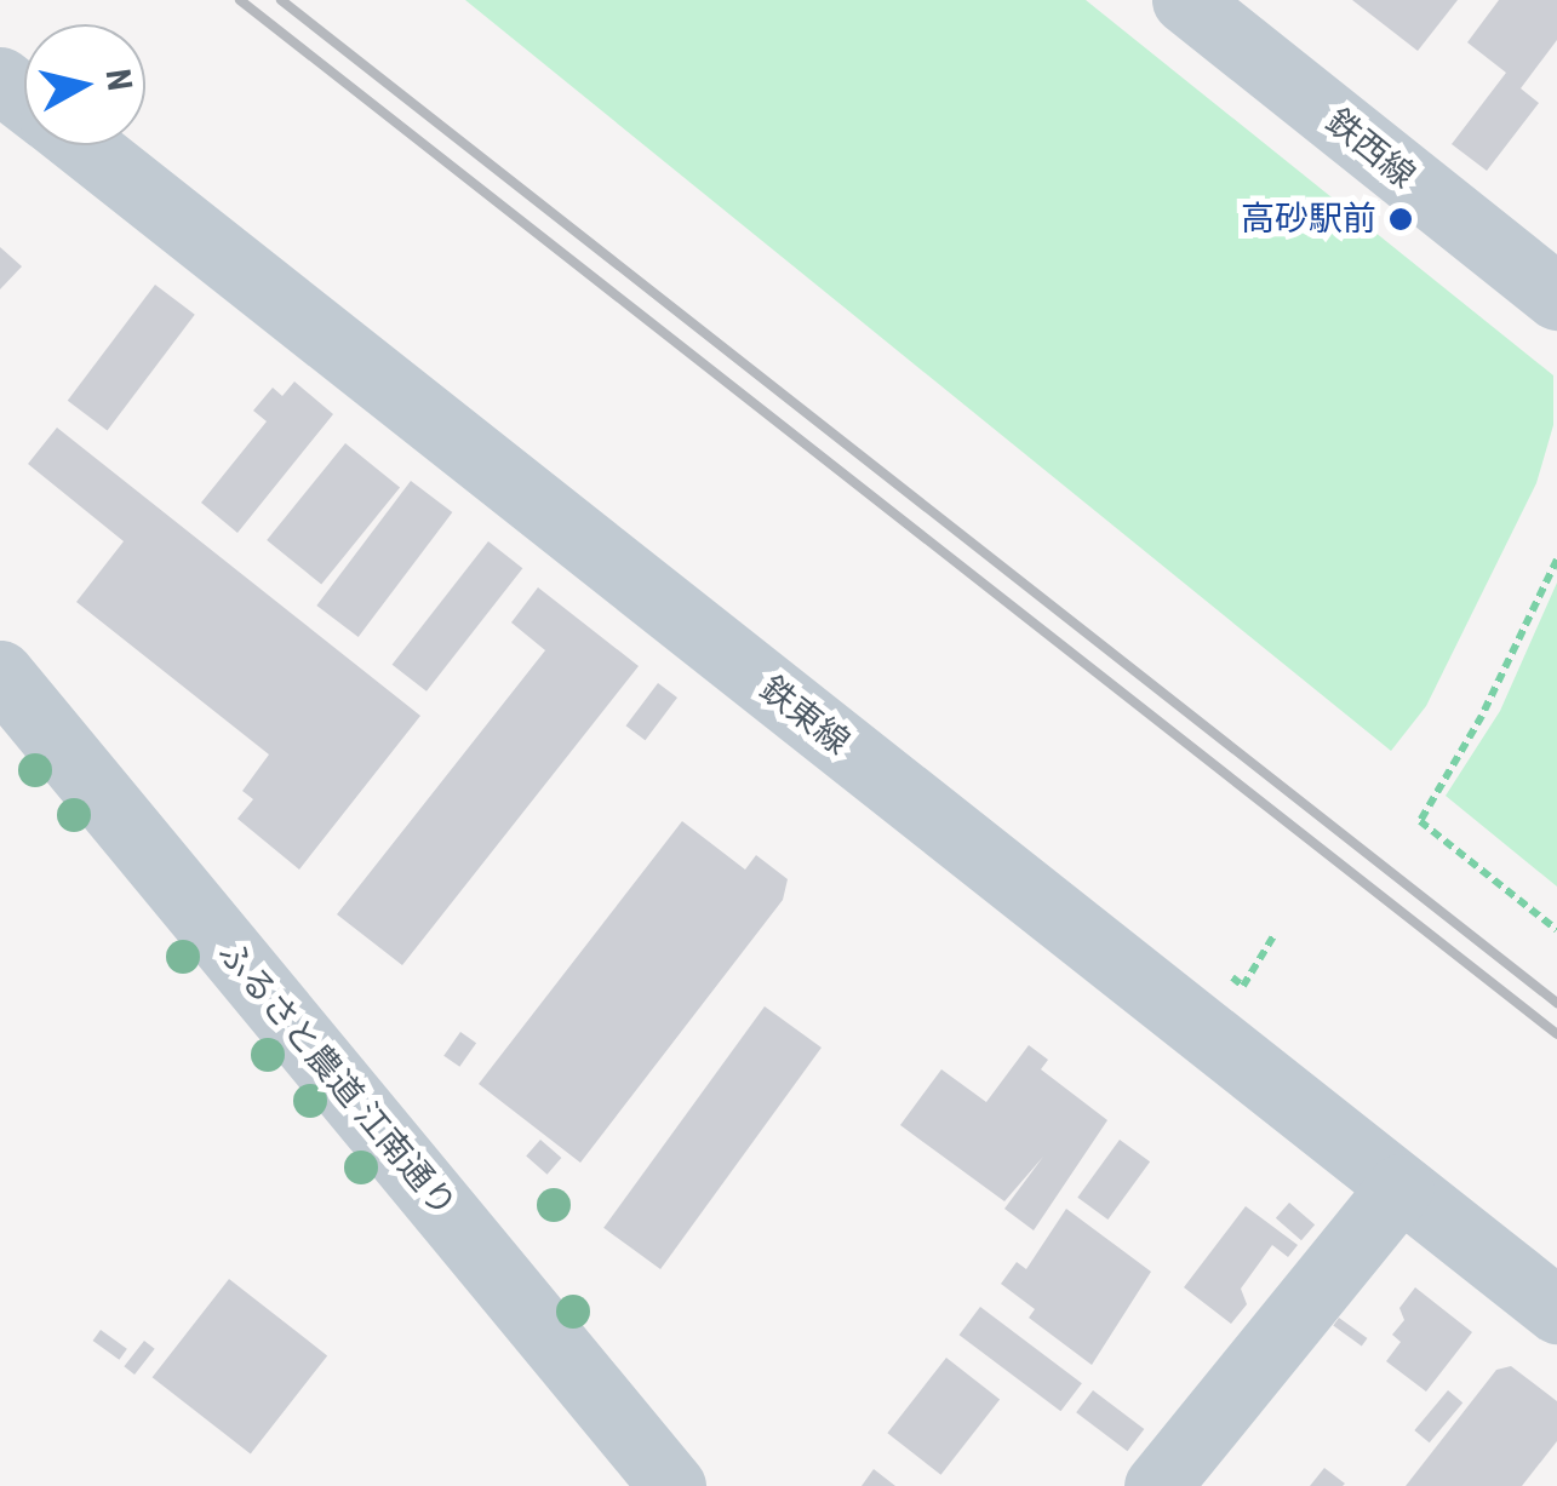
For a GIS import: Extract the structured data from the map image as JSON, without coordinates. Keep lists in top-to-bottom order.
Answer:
{
  "streets": {
    "street": ["鉄西線", "鉄東線", "ふるさと農道 江南通り"]
  },
  "places": ["高砂駅前"],
  "north": "right"
}
